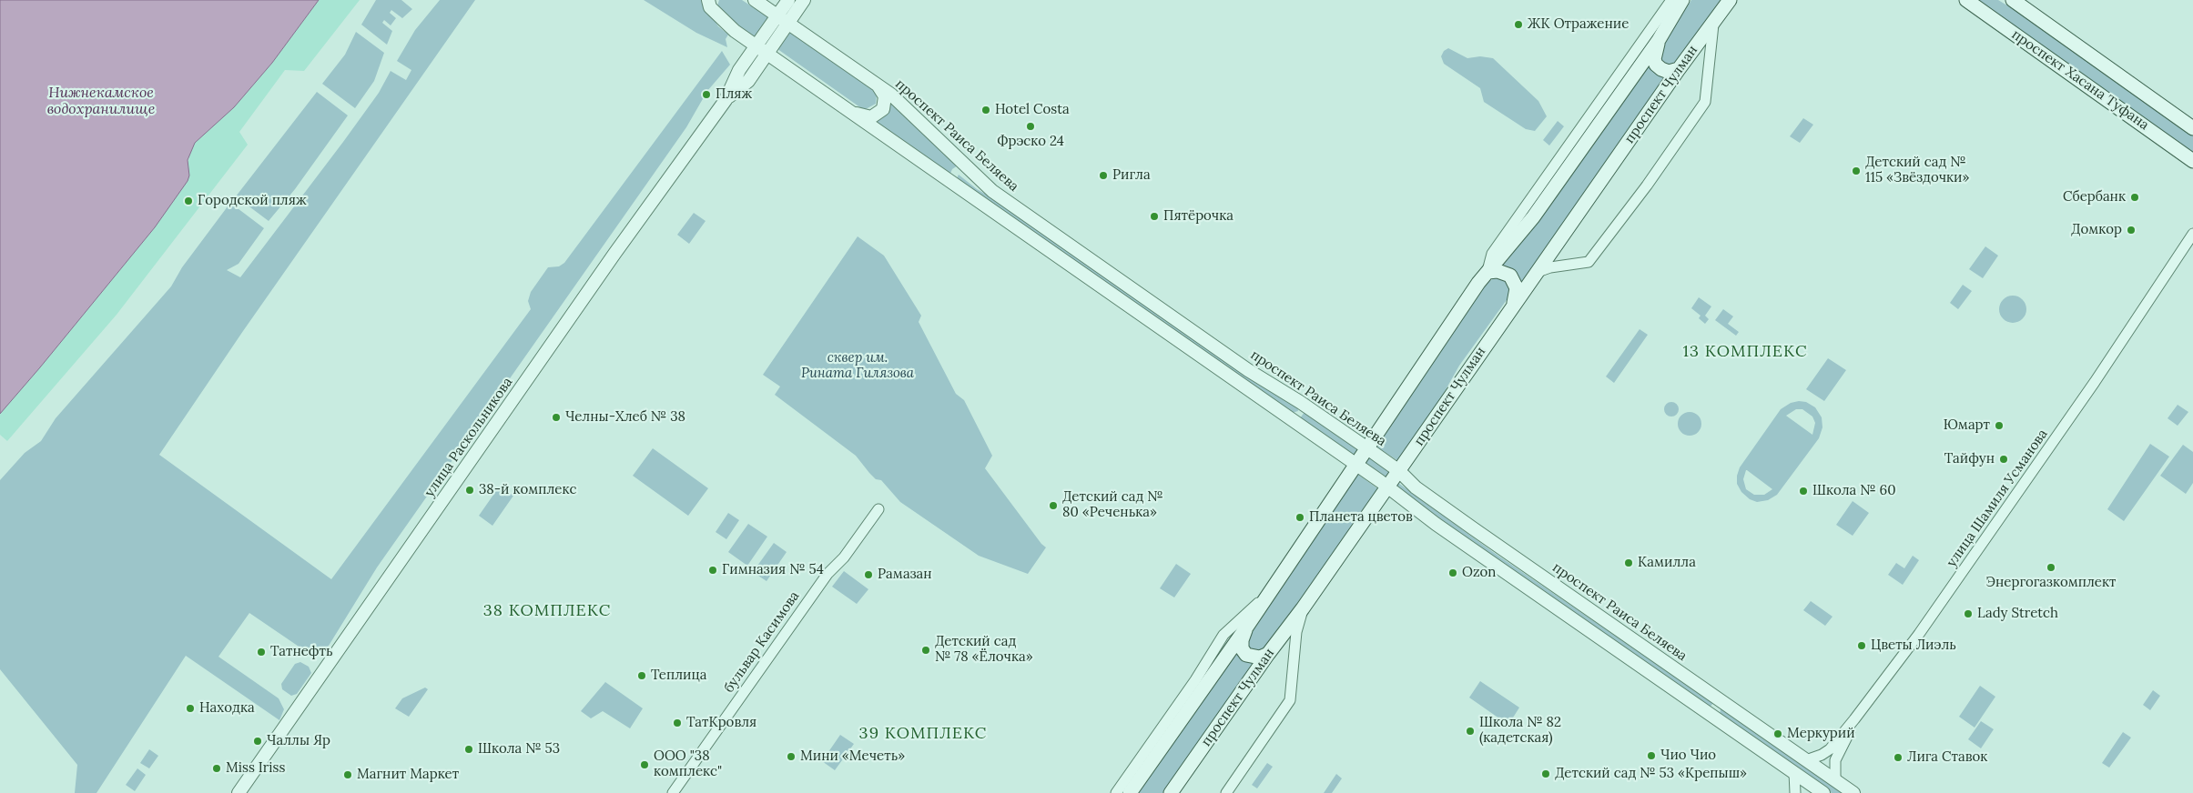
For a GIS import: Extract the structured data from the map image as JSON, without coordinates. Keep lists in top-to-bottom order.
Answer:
{
  "streets": {
    "main road": ["проспект Хасана Туфана", "проспект Чулман"],
    "street": [
      "проспект Раиса Беляева",
      "улица Раскольникова",
      "улица Шамиля Усманова",
      "бульвар Касимова"
    ]
  },
  "crossings": [
    ["проспект Чулман", "проспект Раиса Беляева"],
    ["проспект Раиса Беляева", "улица Раскольникова"],
    ["проспект Раиса Беляева", "улица Шамиля Усманова"]
  ],
  "districts": ["13 КОМПЛЕКС", "38 КОМПЛЕКС", "39 КОМПЛЕКС"],
  "water": ["Нижнекамское водохранилище"],
  "parks": ["сквер им. Рината Гилязова"],
  "places": [
    "ЖК Отражение",
    "Пляж",
    "Hotel Costa",
    "Фрэско 24",
    "Детский сад № 115 «Звёздочки»",
    "Ригла",
    "Сбербанк",
    "Городской пляж",
    "Пятёрочка",
    "Домкор",
    "Челны-Хлеб № 38",
    "Юмарт",
    "Тайфун",
    "38-й комплекс",
    "Школа № 60",
    "Детский сад № 80 «Реченька»",
    "Планета цветов",
    "Камилла",
    "Энергогазкомплект",
    "Гимназия № 54",
    "Ozon",
    "Рамазан",
    "Lady Stretch",
    "Цветы Лиэль",
    "Детский сад № 78 «Ёлочка»",
    "Татнефть",
    "Теплица",
    "Находка",
    "ТатКровля",
    "Школа № 82 (кадетская)",
    "Меркурий",
    "Чаллы Яр",
    "Школа № 53",
    "Чио Чио",
    "Мини «Мечеть»",
    "Лига Ставок",
    "ООО \"38 комплекс\"",
    "Miss Iriss",
    "Детский сад № 53 «Крепыш»",
    "Магнит Маркет"
  ]
}
